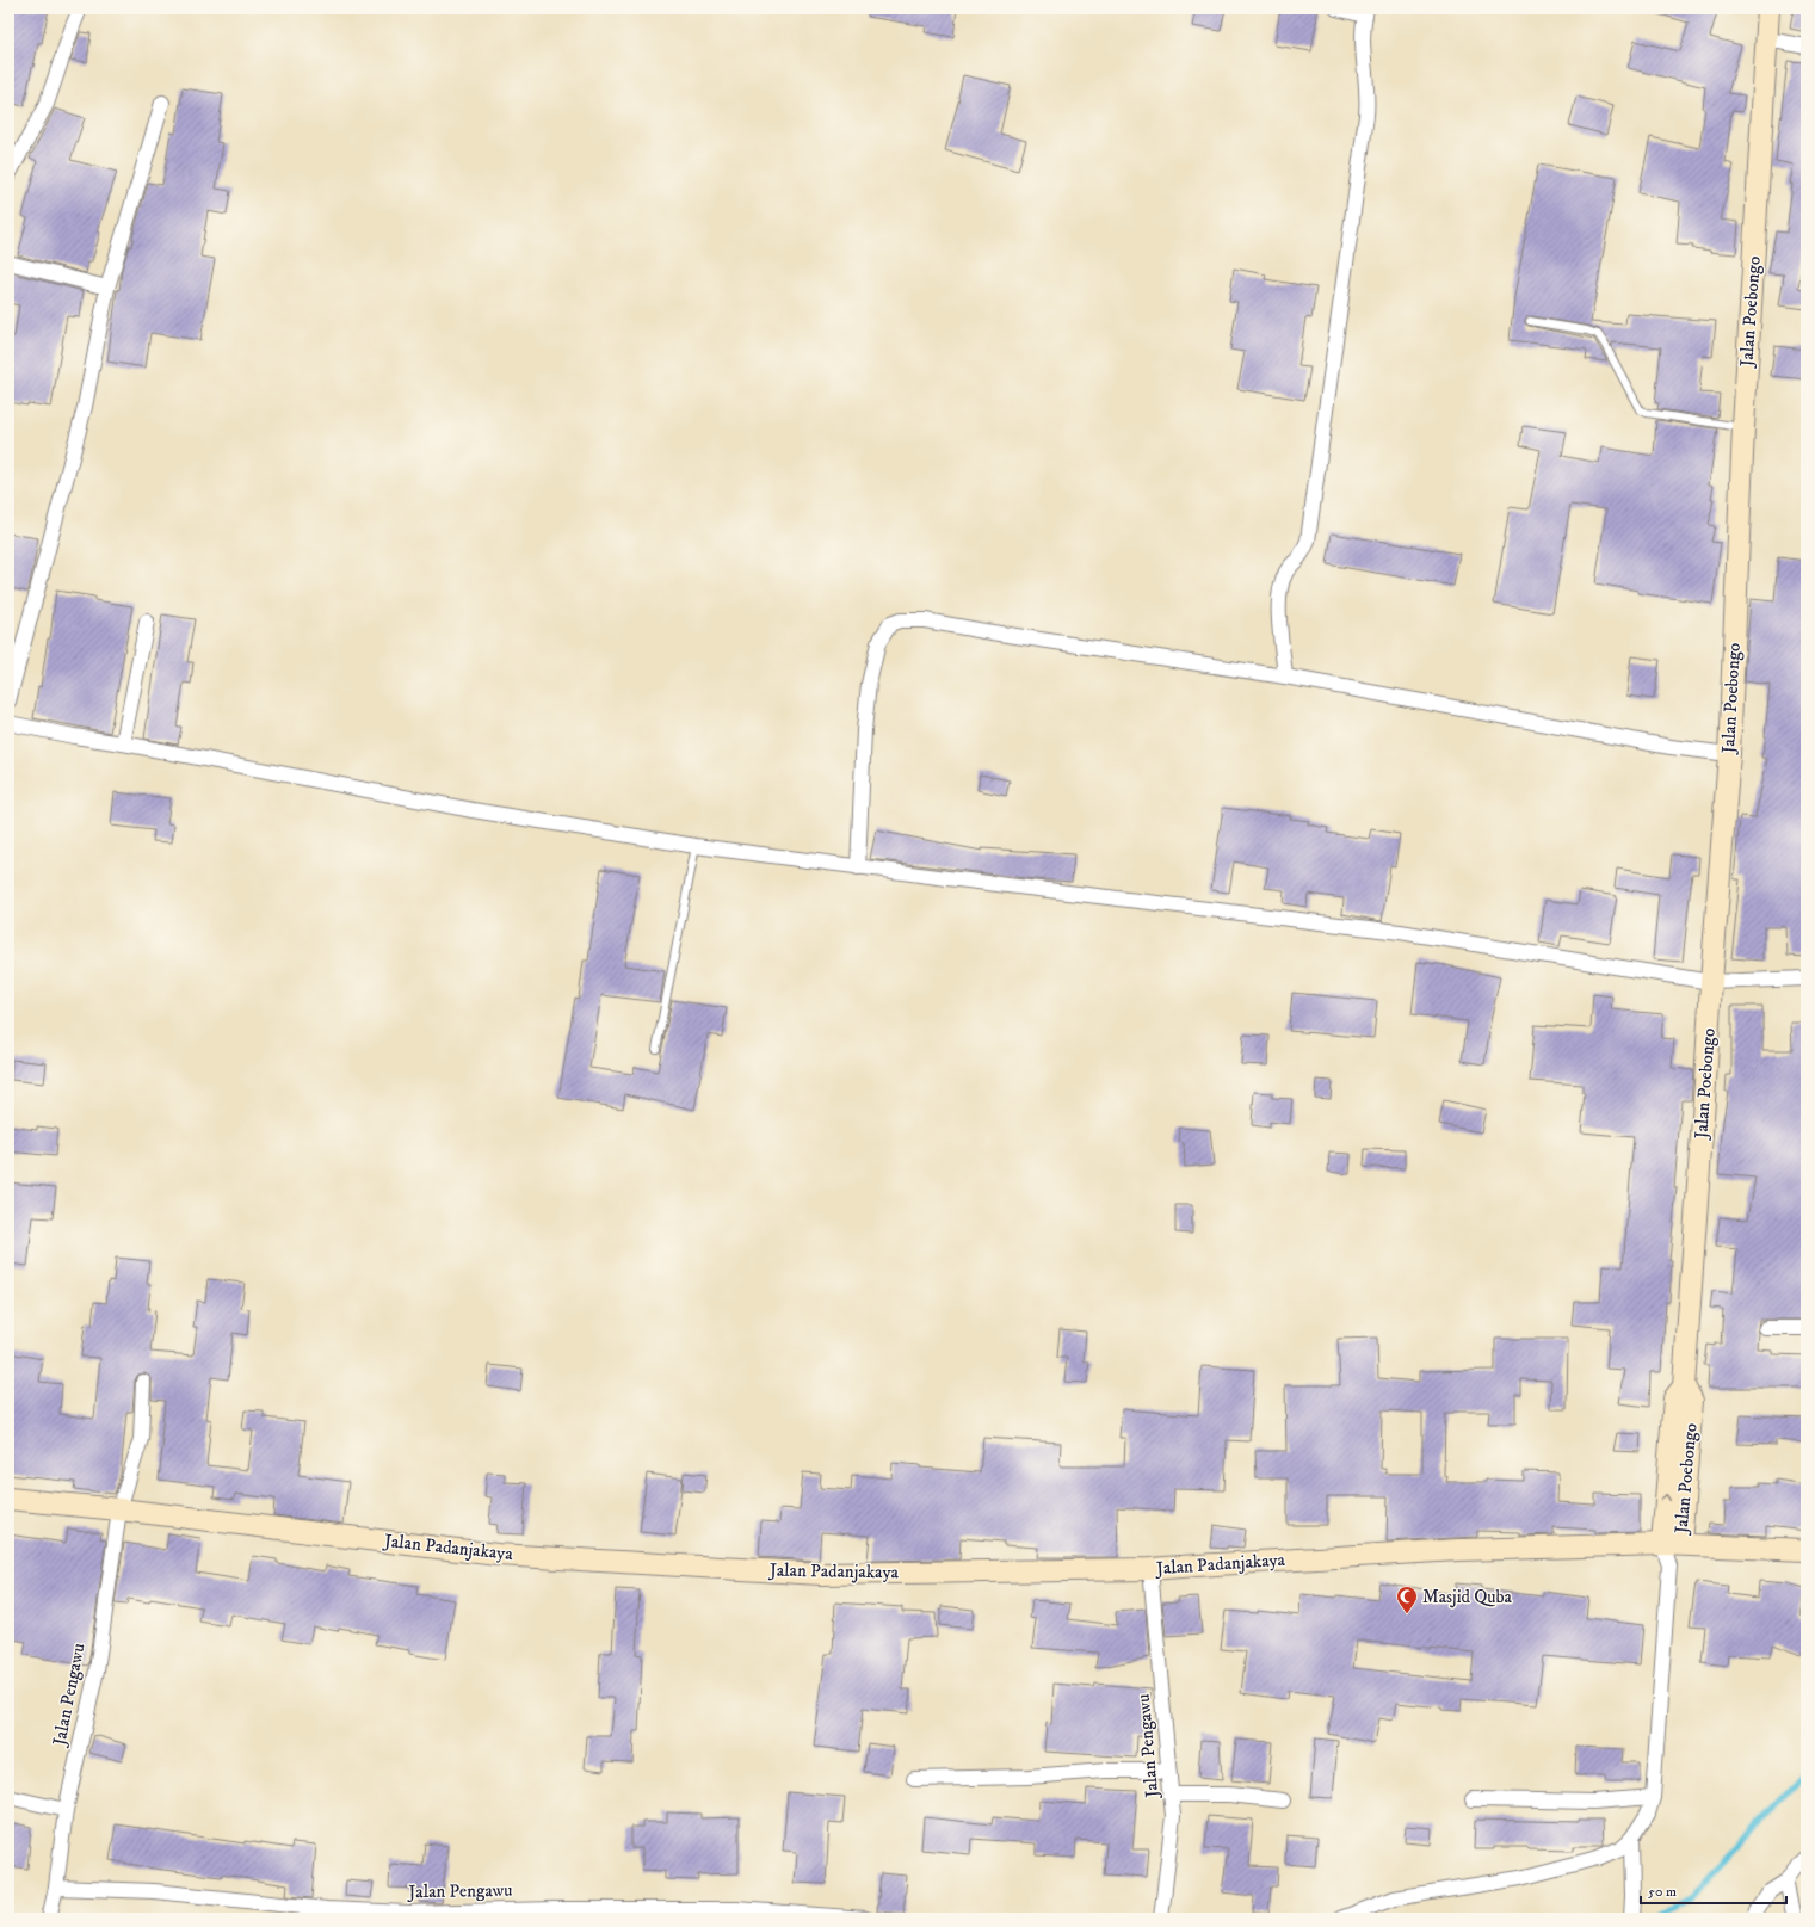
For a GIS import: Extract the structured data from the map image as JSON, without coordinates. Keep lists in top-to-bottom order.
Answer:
{
  "streets": {
    "main road": ["Jalan Poebongo", "Jalan Padanjakaya"],
    "street": ["Jalan Pengawu"]
  },
  "crossings": [
    ["Jalan Poebongo", "Jalan Padanjakaya"],
    ["Jalan Padanjakaya", "Jalan Pengawu"]
  ],
  "places": {
    "mosque": ["Masjid Quba"]
  },
  "scale_bar": "50 m"
}
